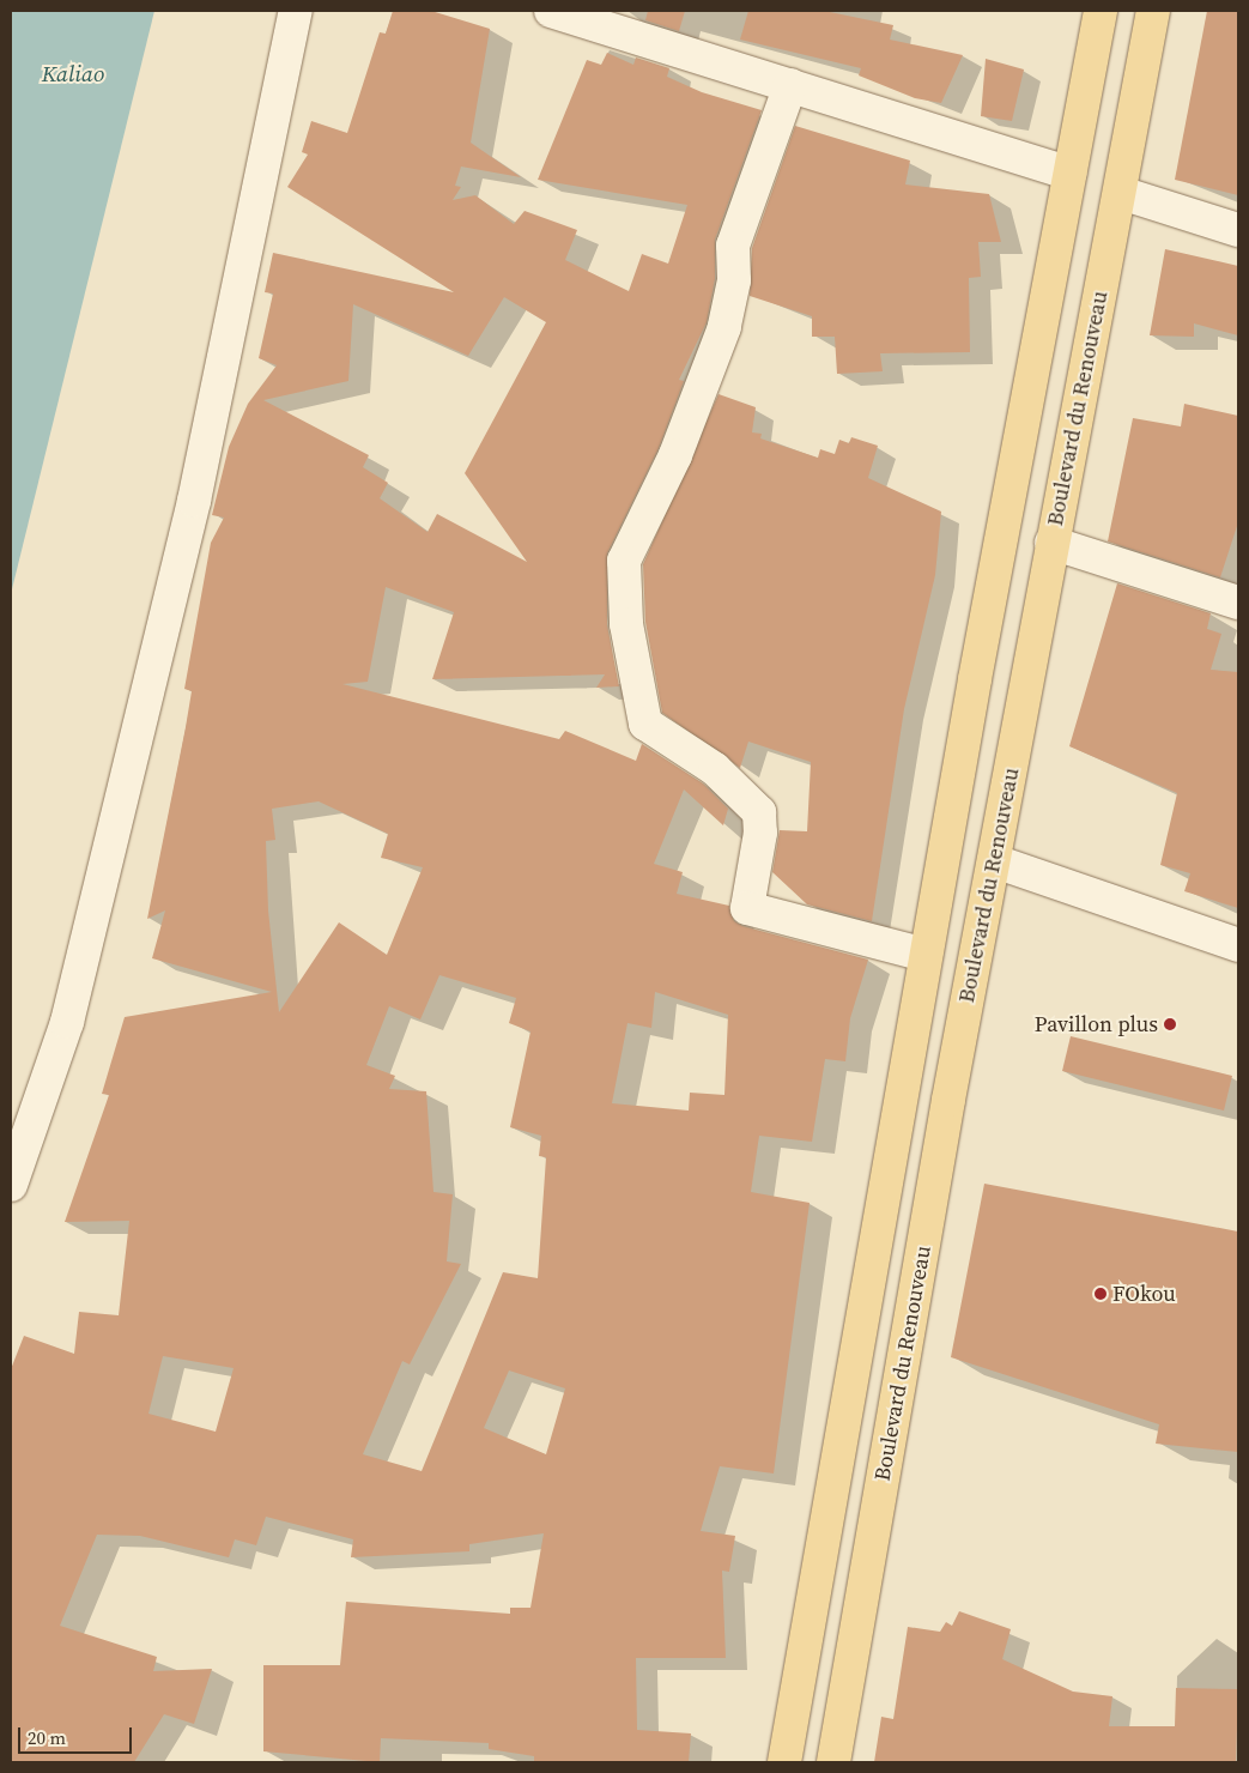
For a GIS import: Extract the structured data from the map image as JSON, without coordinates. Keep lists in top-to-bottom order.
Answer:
{
  "streets": {
    "main road": ["Boulevard du Renouveau"]
  },
  "water": ["Kaliao"],
  "places": ["Pavillon plus", "FOkou"],
  "scale_bar": "20 m"
}
